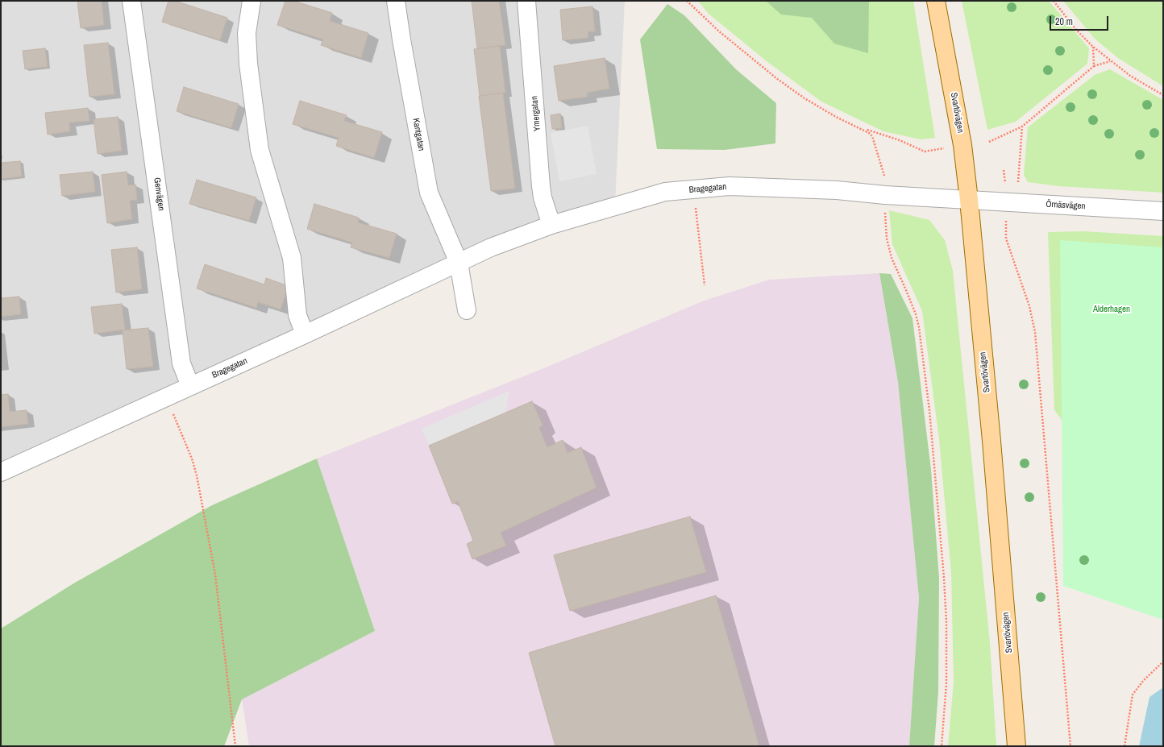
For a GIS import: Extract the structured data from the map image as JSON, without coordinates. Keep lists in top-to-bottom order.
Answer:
{
  "streets": {
    "main road": ["Svartövägen"],
    "street": [
      "Ymergatan",
      "Kantgatan",
      "Bragegatan",
      "Genvägen",
      "Örnäsvägen"
    ]
  },
  "crossings": [
    ["Svartövägen", "Bragegatan"],
    ["Svartövägen", "Örnäsvägen"],
    ["Ymergatan", "Bragegatan"],
    ["Kantgatan", "Bragegatan"],
    ["Bragegatan", "Genvägen"],
    ["Bragegatan", "Örnäsvägen"]
  ],
  "parks": ["Alderhagen"],
  "scale_bar": "20 m"
}
